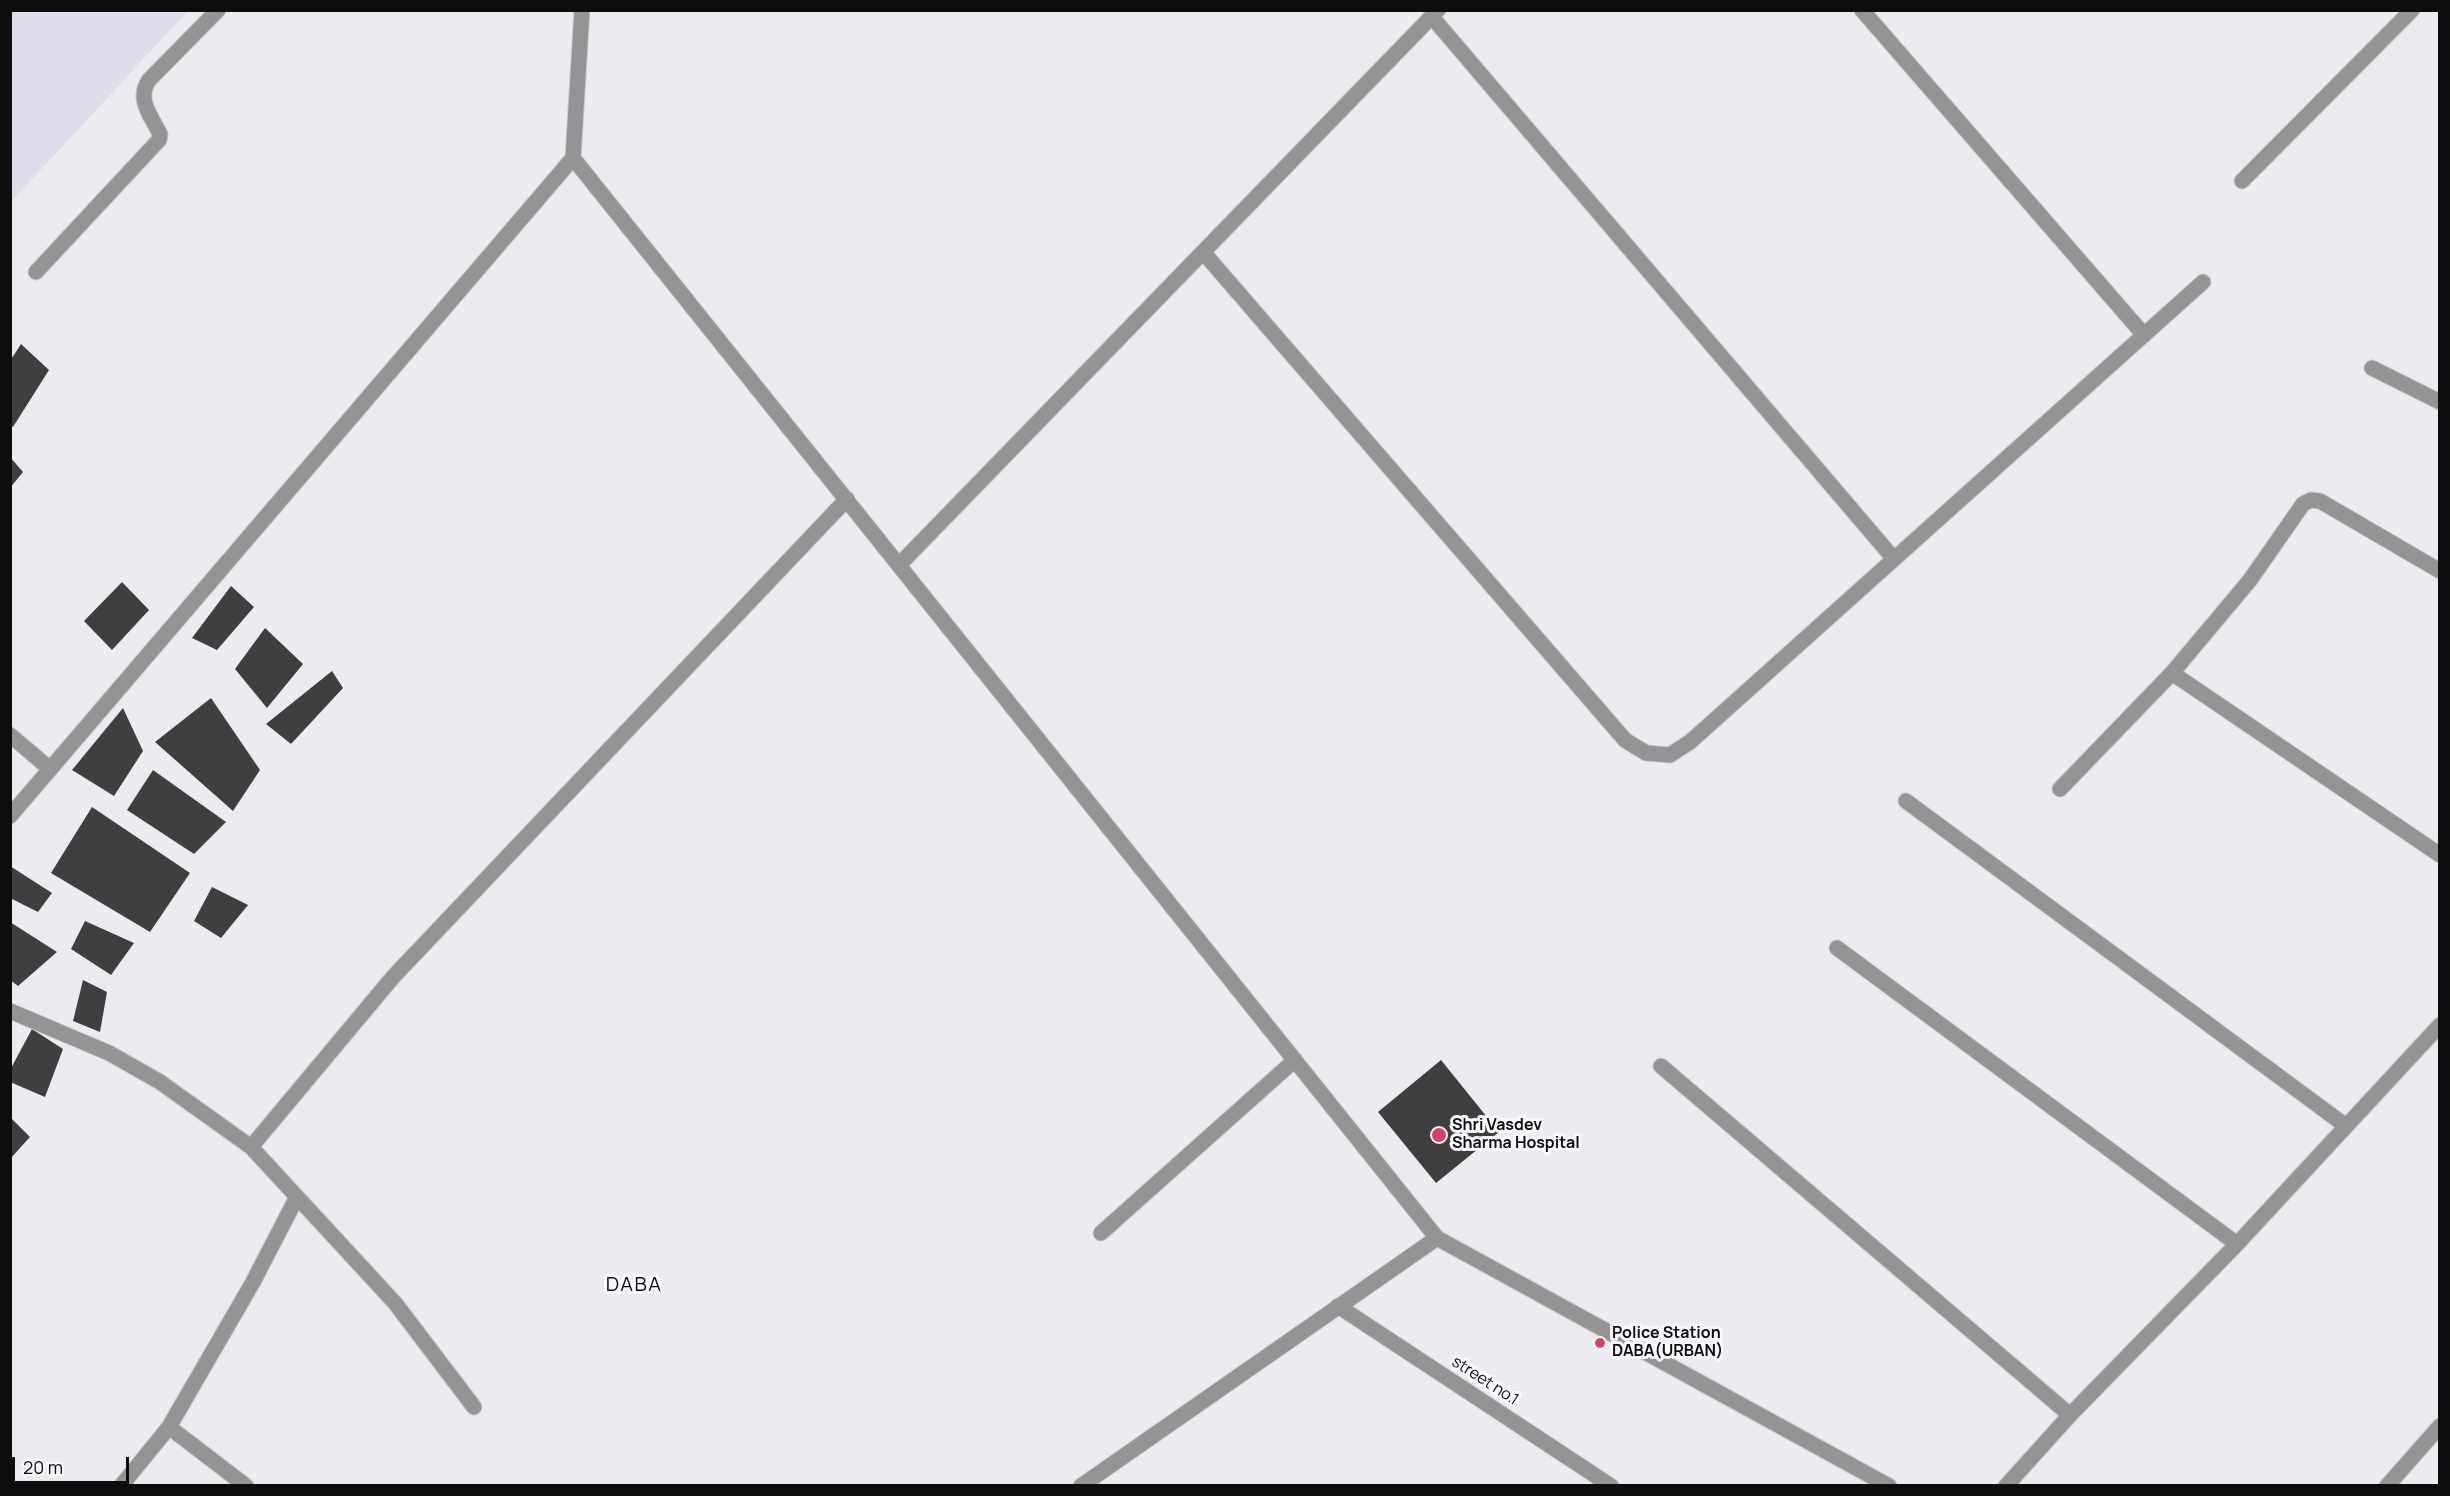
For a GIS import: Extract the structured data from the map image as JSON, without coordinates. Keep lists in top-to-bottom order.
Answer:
{
  "streets": {
    "street": ["street no.1"]
  },
  "districts": ["DABA"],
  "places": ["Shri Vasdev Sharma Hospital", "Police Station DABA(URBAN)"],
  "scale_bar": "20 m"
}
